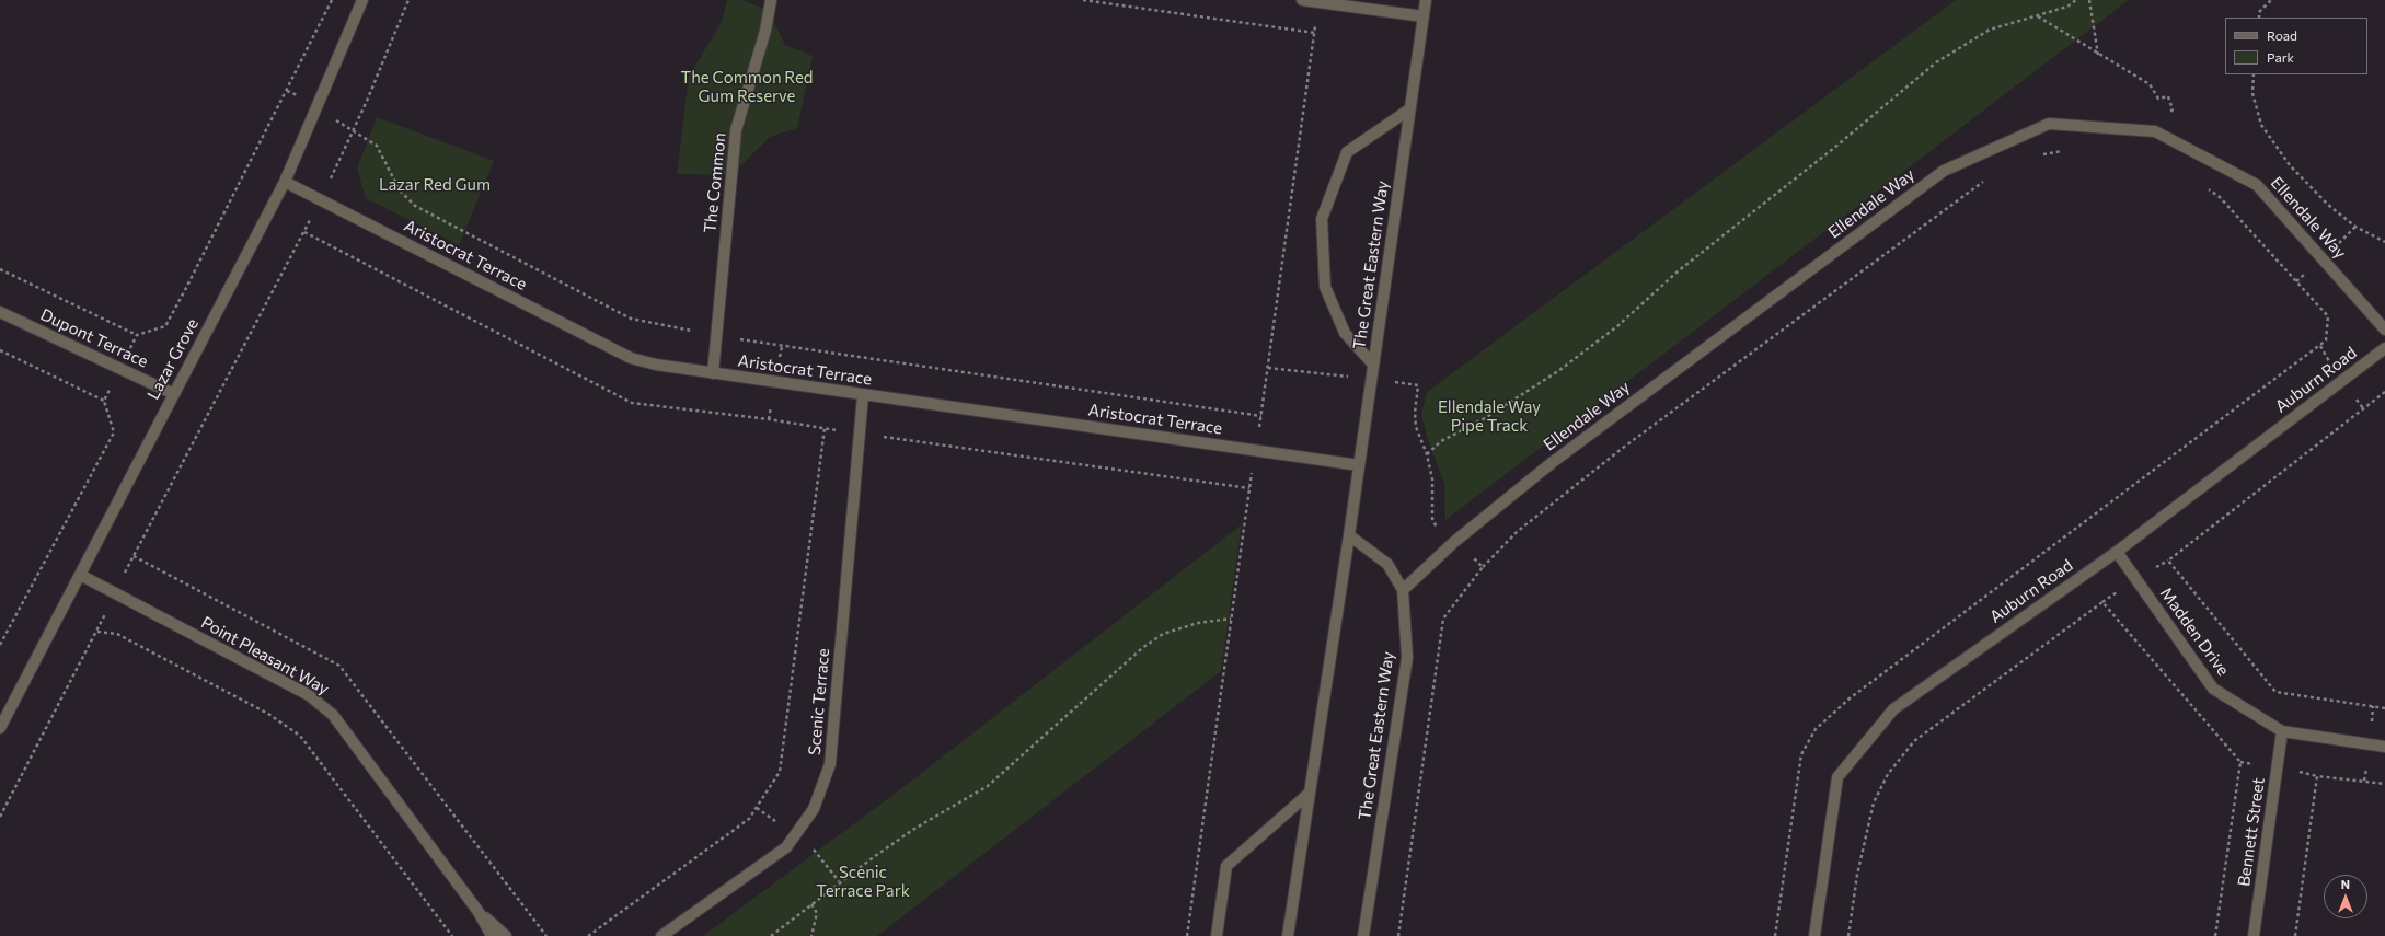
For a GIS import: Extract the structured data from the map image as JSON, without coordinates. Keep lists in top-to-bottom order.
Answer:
{
  "streets": {
    "street": [
      "The Common",
      "Ellendale Way",
      "Aristocrat Terrace",
      "The Great Eastern Way",
      "Dupont Terrace",
      "Lazar Grove",
      "Auburn Road",
      "Madden Drive",
      "Point Pleasant Way",
      "Scenic Terrace",
      "Bennett Street"
    ]
  },
  "crossings": [
    ["The Common", "Aristocrat Terrace"],
    ["Ellendale Way", "The Great Eastern Way"],
    ["Aristocrat Terrace", "The Great Eastern Way"],
    ["Aristocrat Terrace", "Lazar Grove"],
    ["Aristocrat Terrace", "Scenic Terrace"],
    ["Dupont Terrace", "Lazar Grove"],
    ["Lazar Grove", "Point Pleasant Way"],
    ["Auburn Road", "Madden Drive"],
    ["Madden Drive", "Bennett Street"]
  ],
  "parks": [
    "The Common Red Gum Reserve",
    "Lazar Red Gum",
    "Ellendale Way Pipe Track",
    "Scenic Terrace Park"
  ],
  "legend": ["Road", "Park"],
  "north": "top"
}
